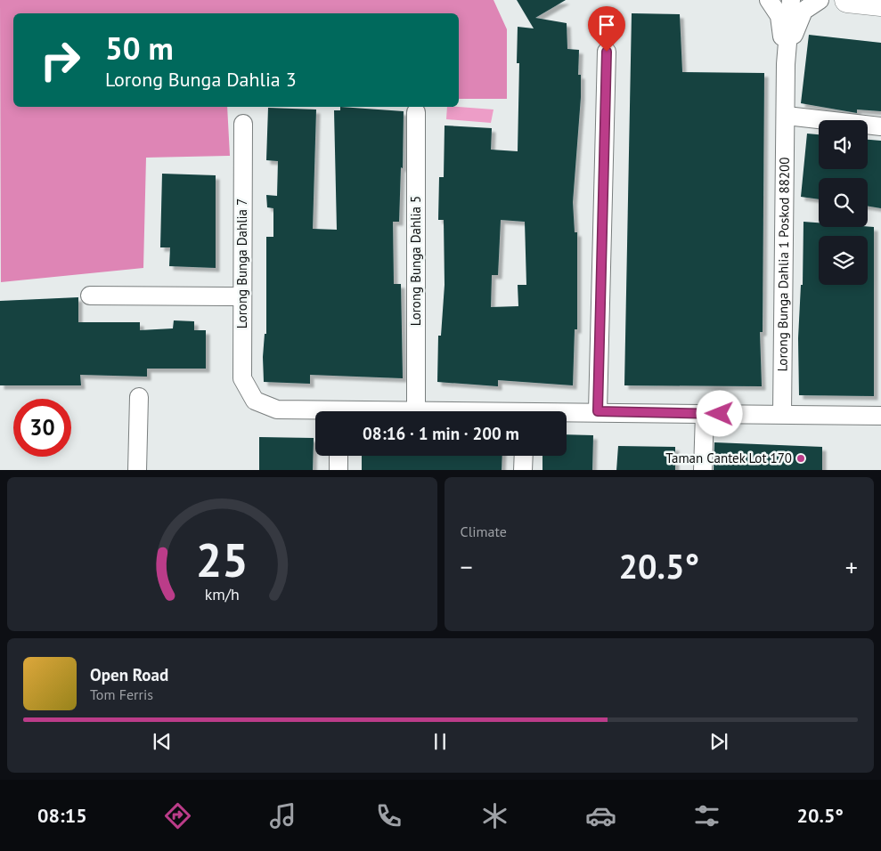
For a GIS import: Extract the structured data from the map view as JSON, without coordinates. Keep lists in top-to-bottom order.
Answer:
{
  "streets": {
    "street": ["Lorong Bunga Dahlia 5", "Lorong Bunga Dahlia 7", "Lorong Bunga Dahlia 1 Poskod 88200"]
  },
  "places": ["Taman Cantek Lot 170"],
  "page": {
    "turn": ["50 m", "Lorong Bunga Dahlia 3"],
    "limit": "30",
    "trip": "08:16 · 1 min · 200 m",
    "tile": "Climate",
    "heat": ["−", "20.5°", "+"],
    "song": ["Open Road", "Tom Ferris"],
    "tabs": ["08:15", "20.5°"],
    "gauge": ["25", "km/h"]
  }
}
